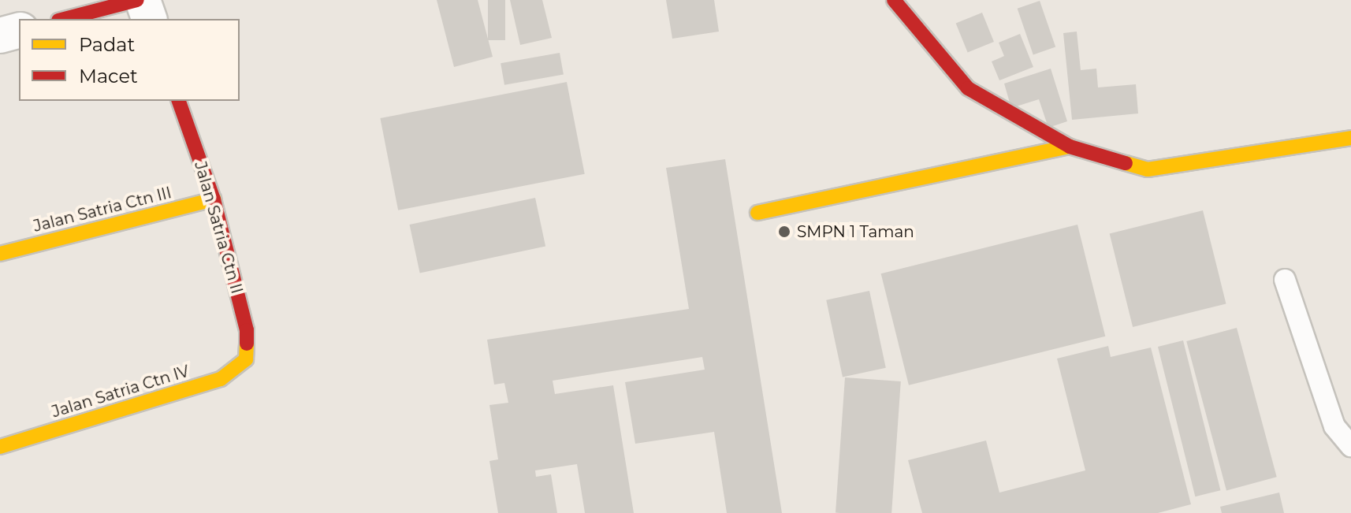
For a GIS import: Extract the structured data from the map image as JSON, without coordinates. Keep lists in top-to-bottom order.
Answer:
{
  "streets": {
    "street": ["Jalan Satria Ctn III", "Jalan Satria Ctn II", "Jalan Satria Ctn IV"]
  },
  "crossings": [
    ["Jalan Satria Ctn III", "Jalan Satria Ctn II"],
    ["Jalan Satria Ctn II", "Jalan Satria Ctn IV"]
  ],
  "places": ["SMPN 1 Taman"],
  "legend": ["Padat", "Macet"]
}
